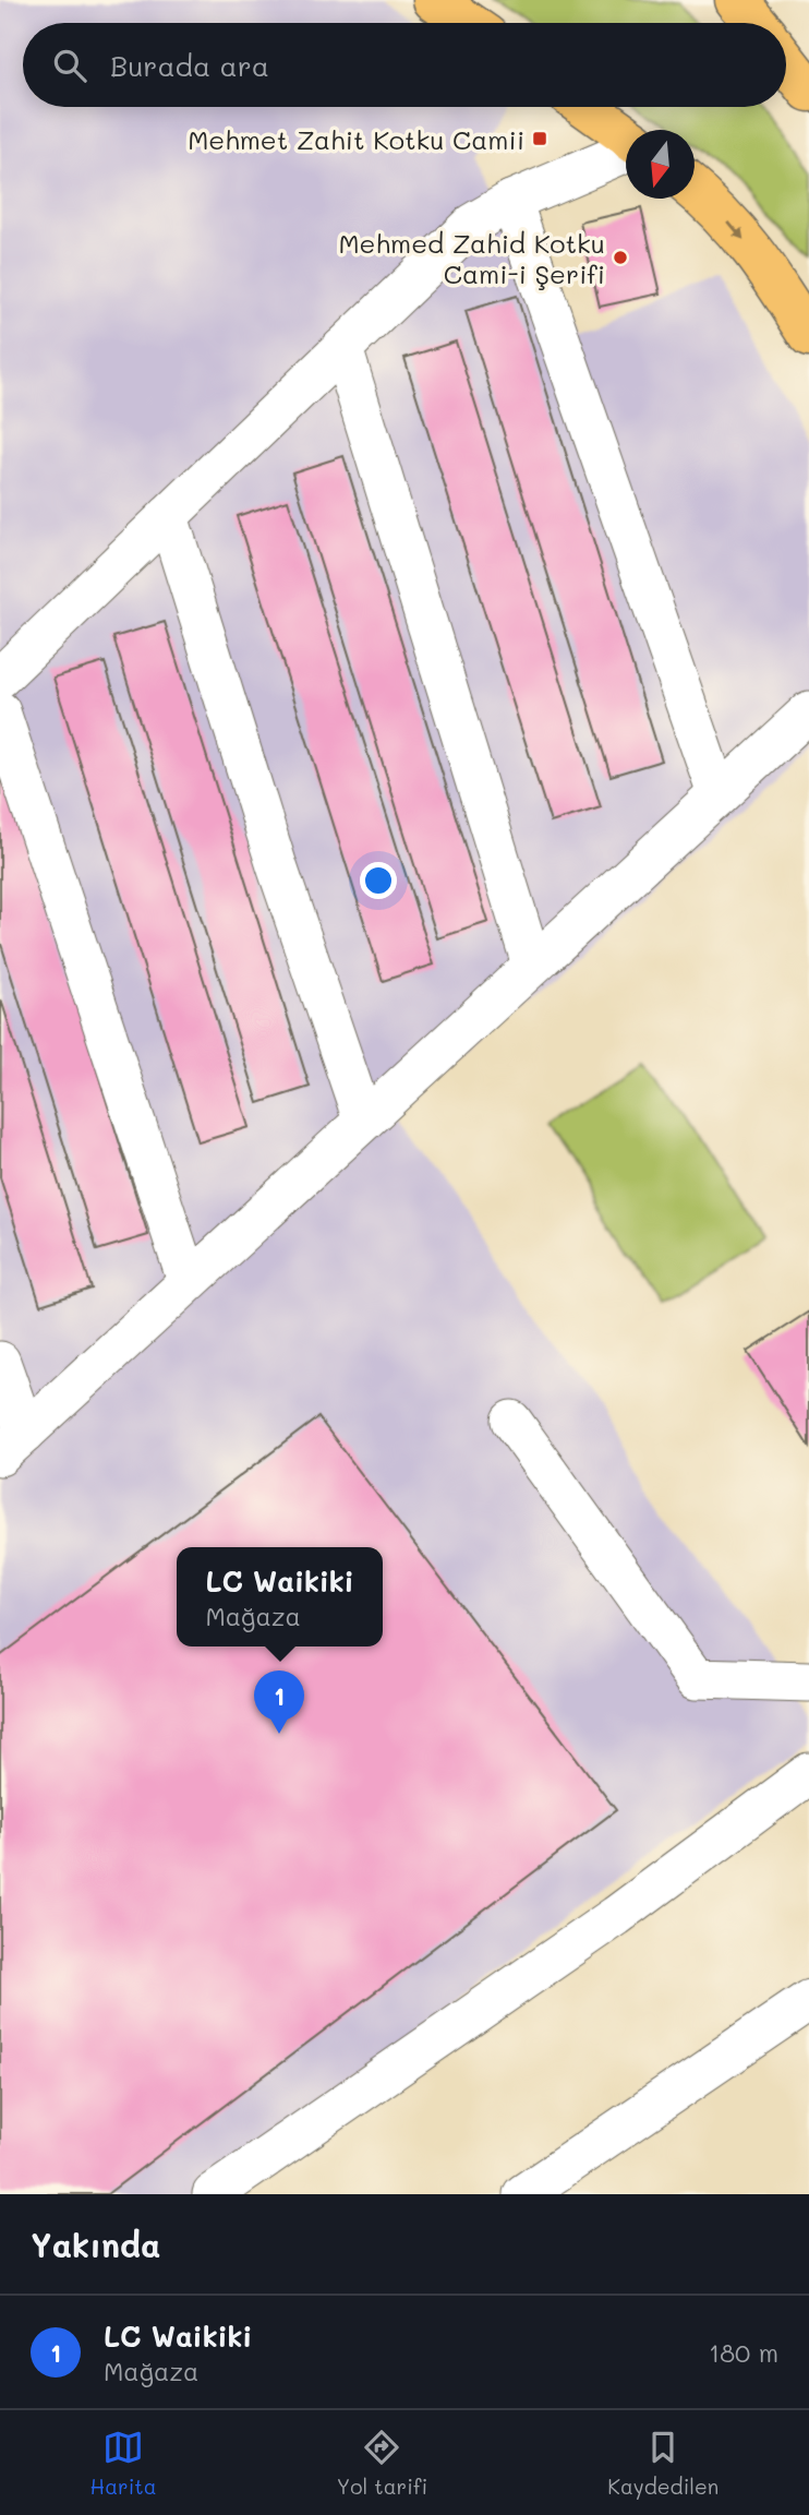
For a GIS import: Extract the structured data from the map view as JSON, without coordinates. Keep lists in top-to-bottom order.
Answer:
{
  "places": {
    "transit": ["Mehmet Zahit Kotku Camii"],
    "other": ["Mehmed Zahid Kotku Cami-i Şerifi"]
  },
  "north": "bottom",
  "page": {
    "search": "Burada ara",
    "popup": ["LC Waikiki", "Mağaza"],
    "pins": "1",
    "heading": "Yakında",
    "list": [
      {
        "mark": "1",
        "name": "LC Waikiki",
        "note": "Mağaza",
        "value": "180 m"
      }
    ],
    "nav": ["Harita", "Yol tarifi", "Kaydedilen"]
  }
}
